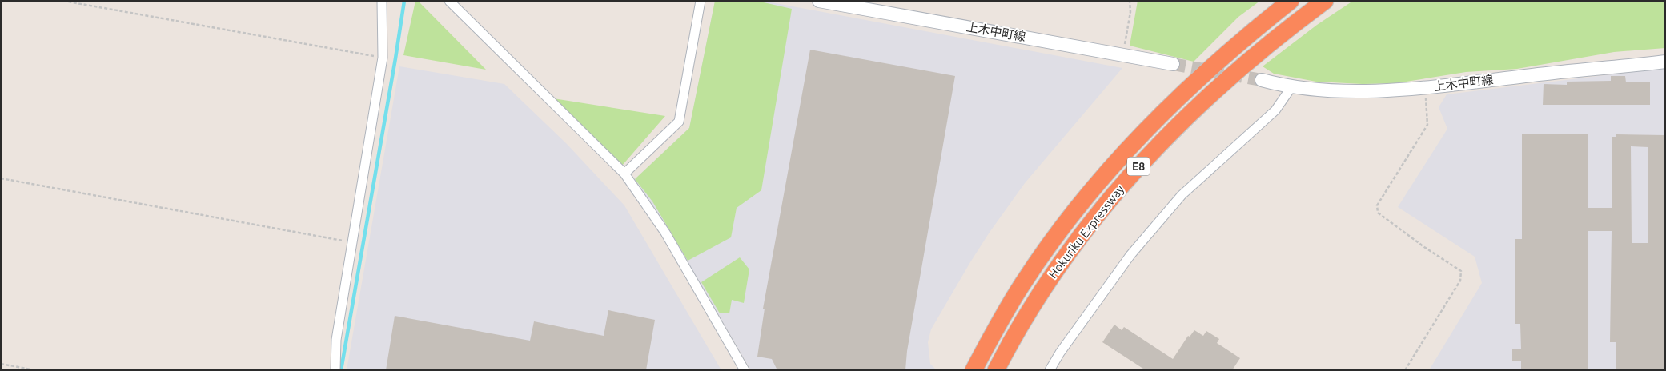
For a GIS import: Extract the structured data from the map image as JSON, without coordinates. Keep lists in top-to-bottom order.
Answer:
{
  "streets": {
    "highway": ["E8", "Hokuriku Expressway"],
    "main road": ["上木中町線"]
  }
}
